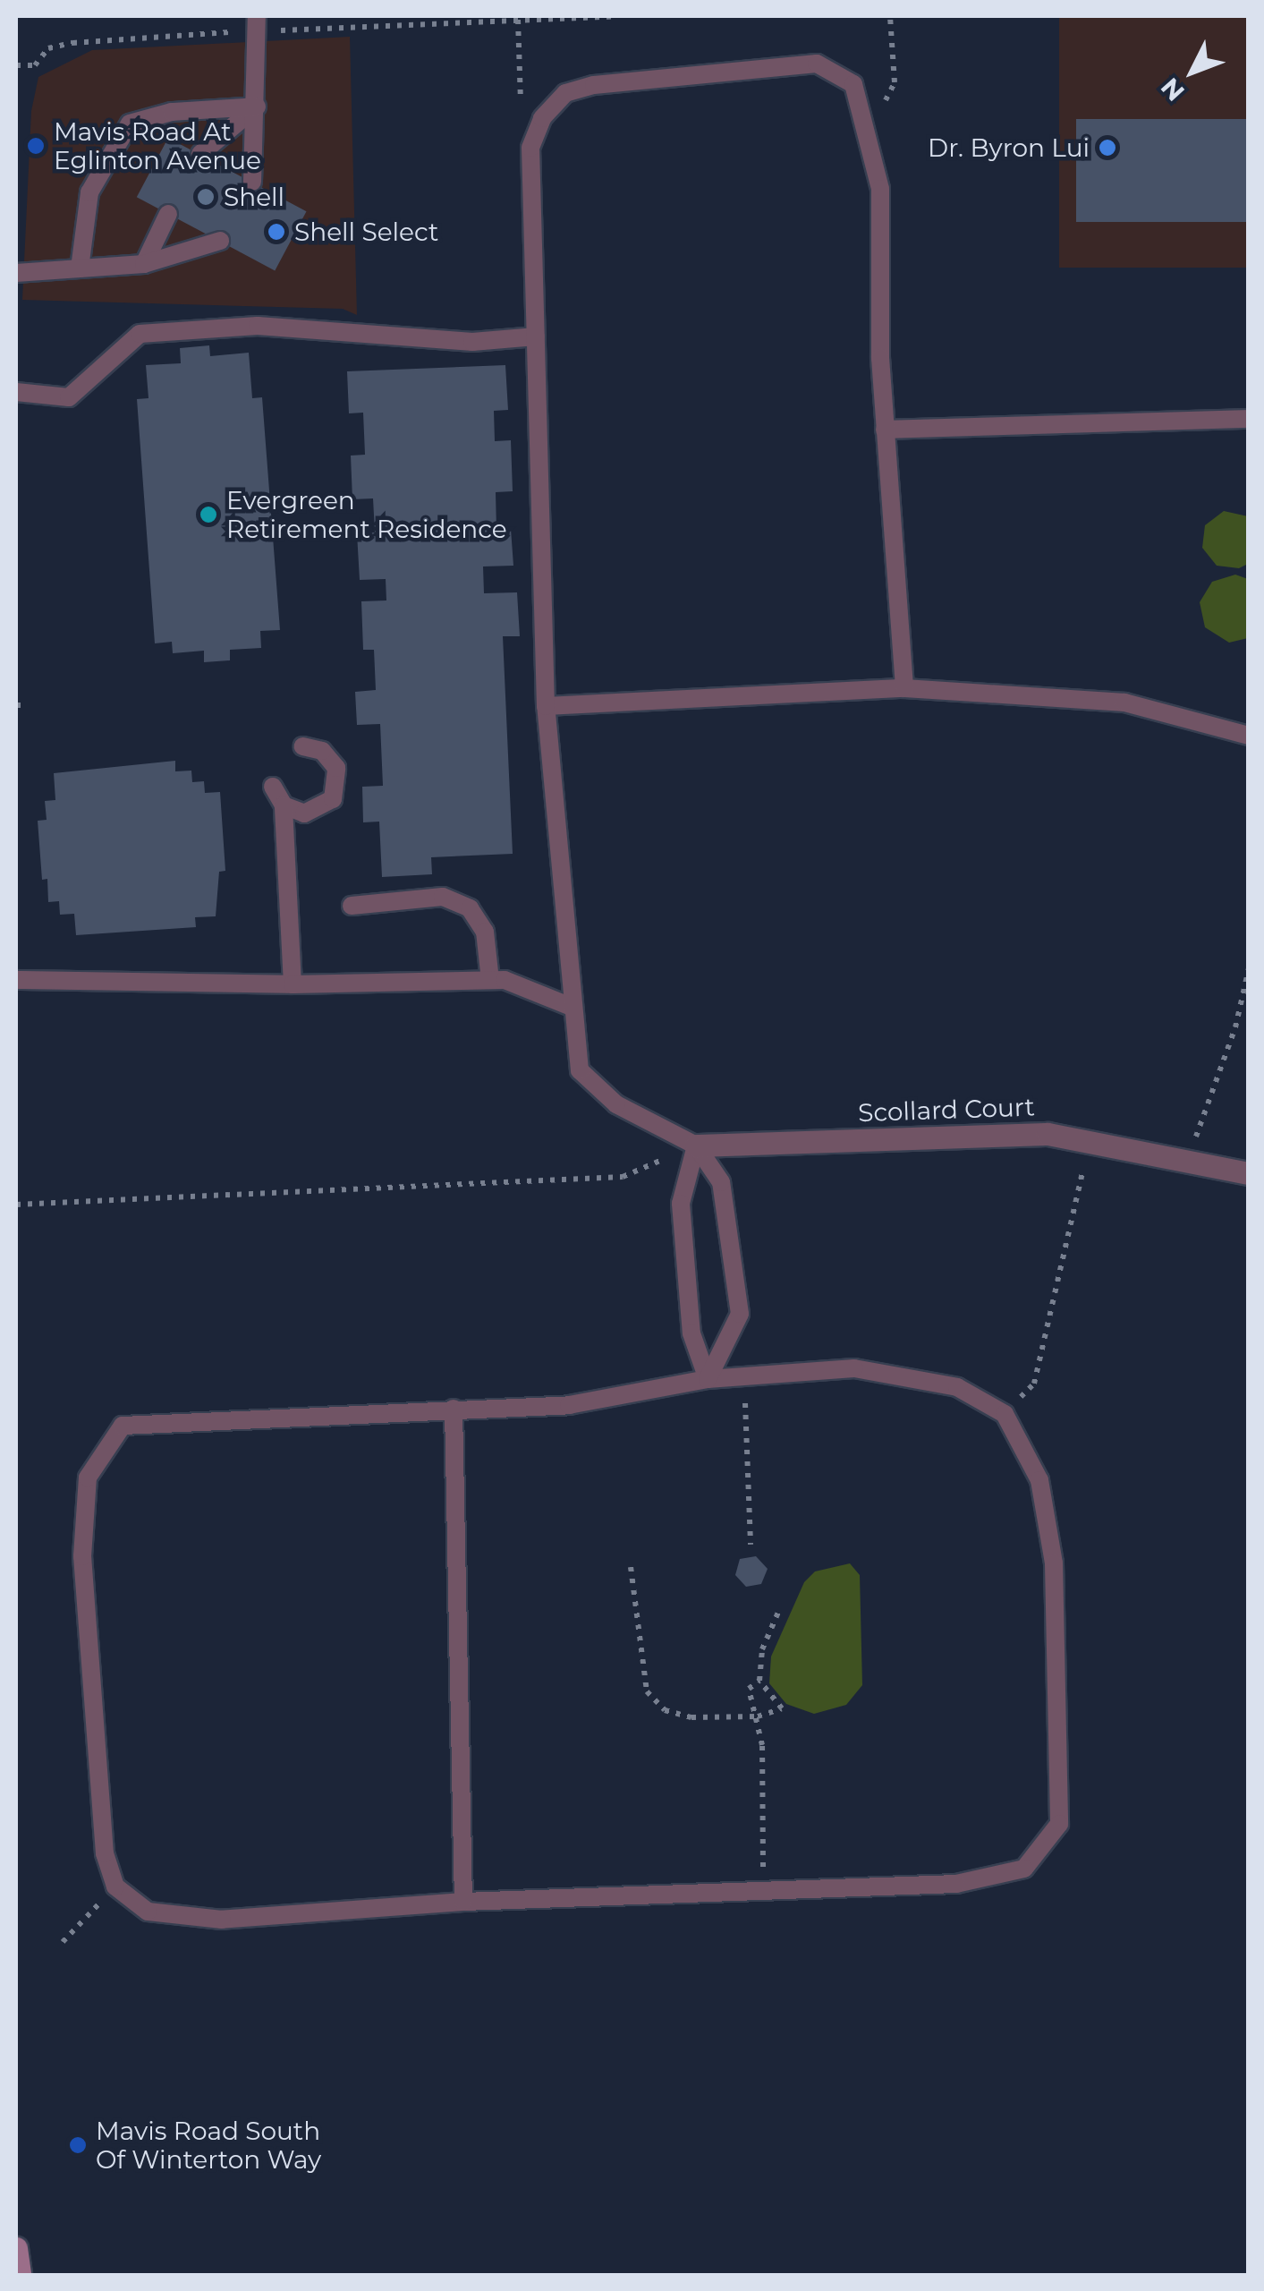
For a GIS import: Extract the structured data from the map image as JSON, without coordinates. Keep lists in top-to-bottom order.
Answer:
{
  "streets": {
    "street": ["Scollard Court"]
  },
  "places": [
    "Mavis Road At Eglinton Avenue",
    "Dr. Byron Lui",
    "Shell",
    "Shell Select",
    "Evergreen Retirement Residence",
    "Mavis Road South Of Winterton Way"
  ],
  "north": "bottom left"
}
